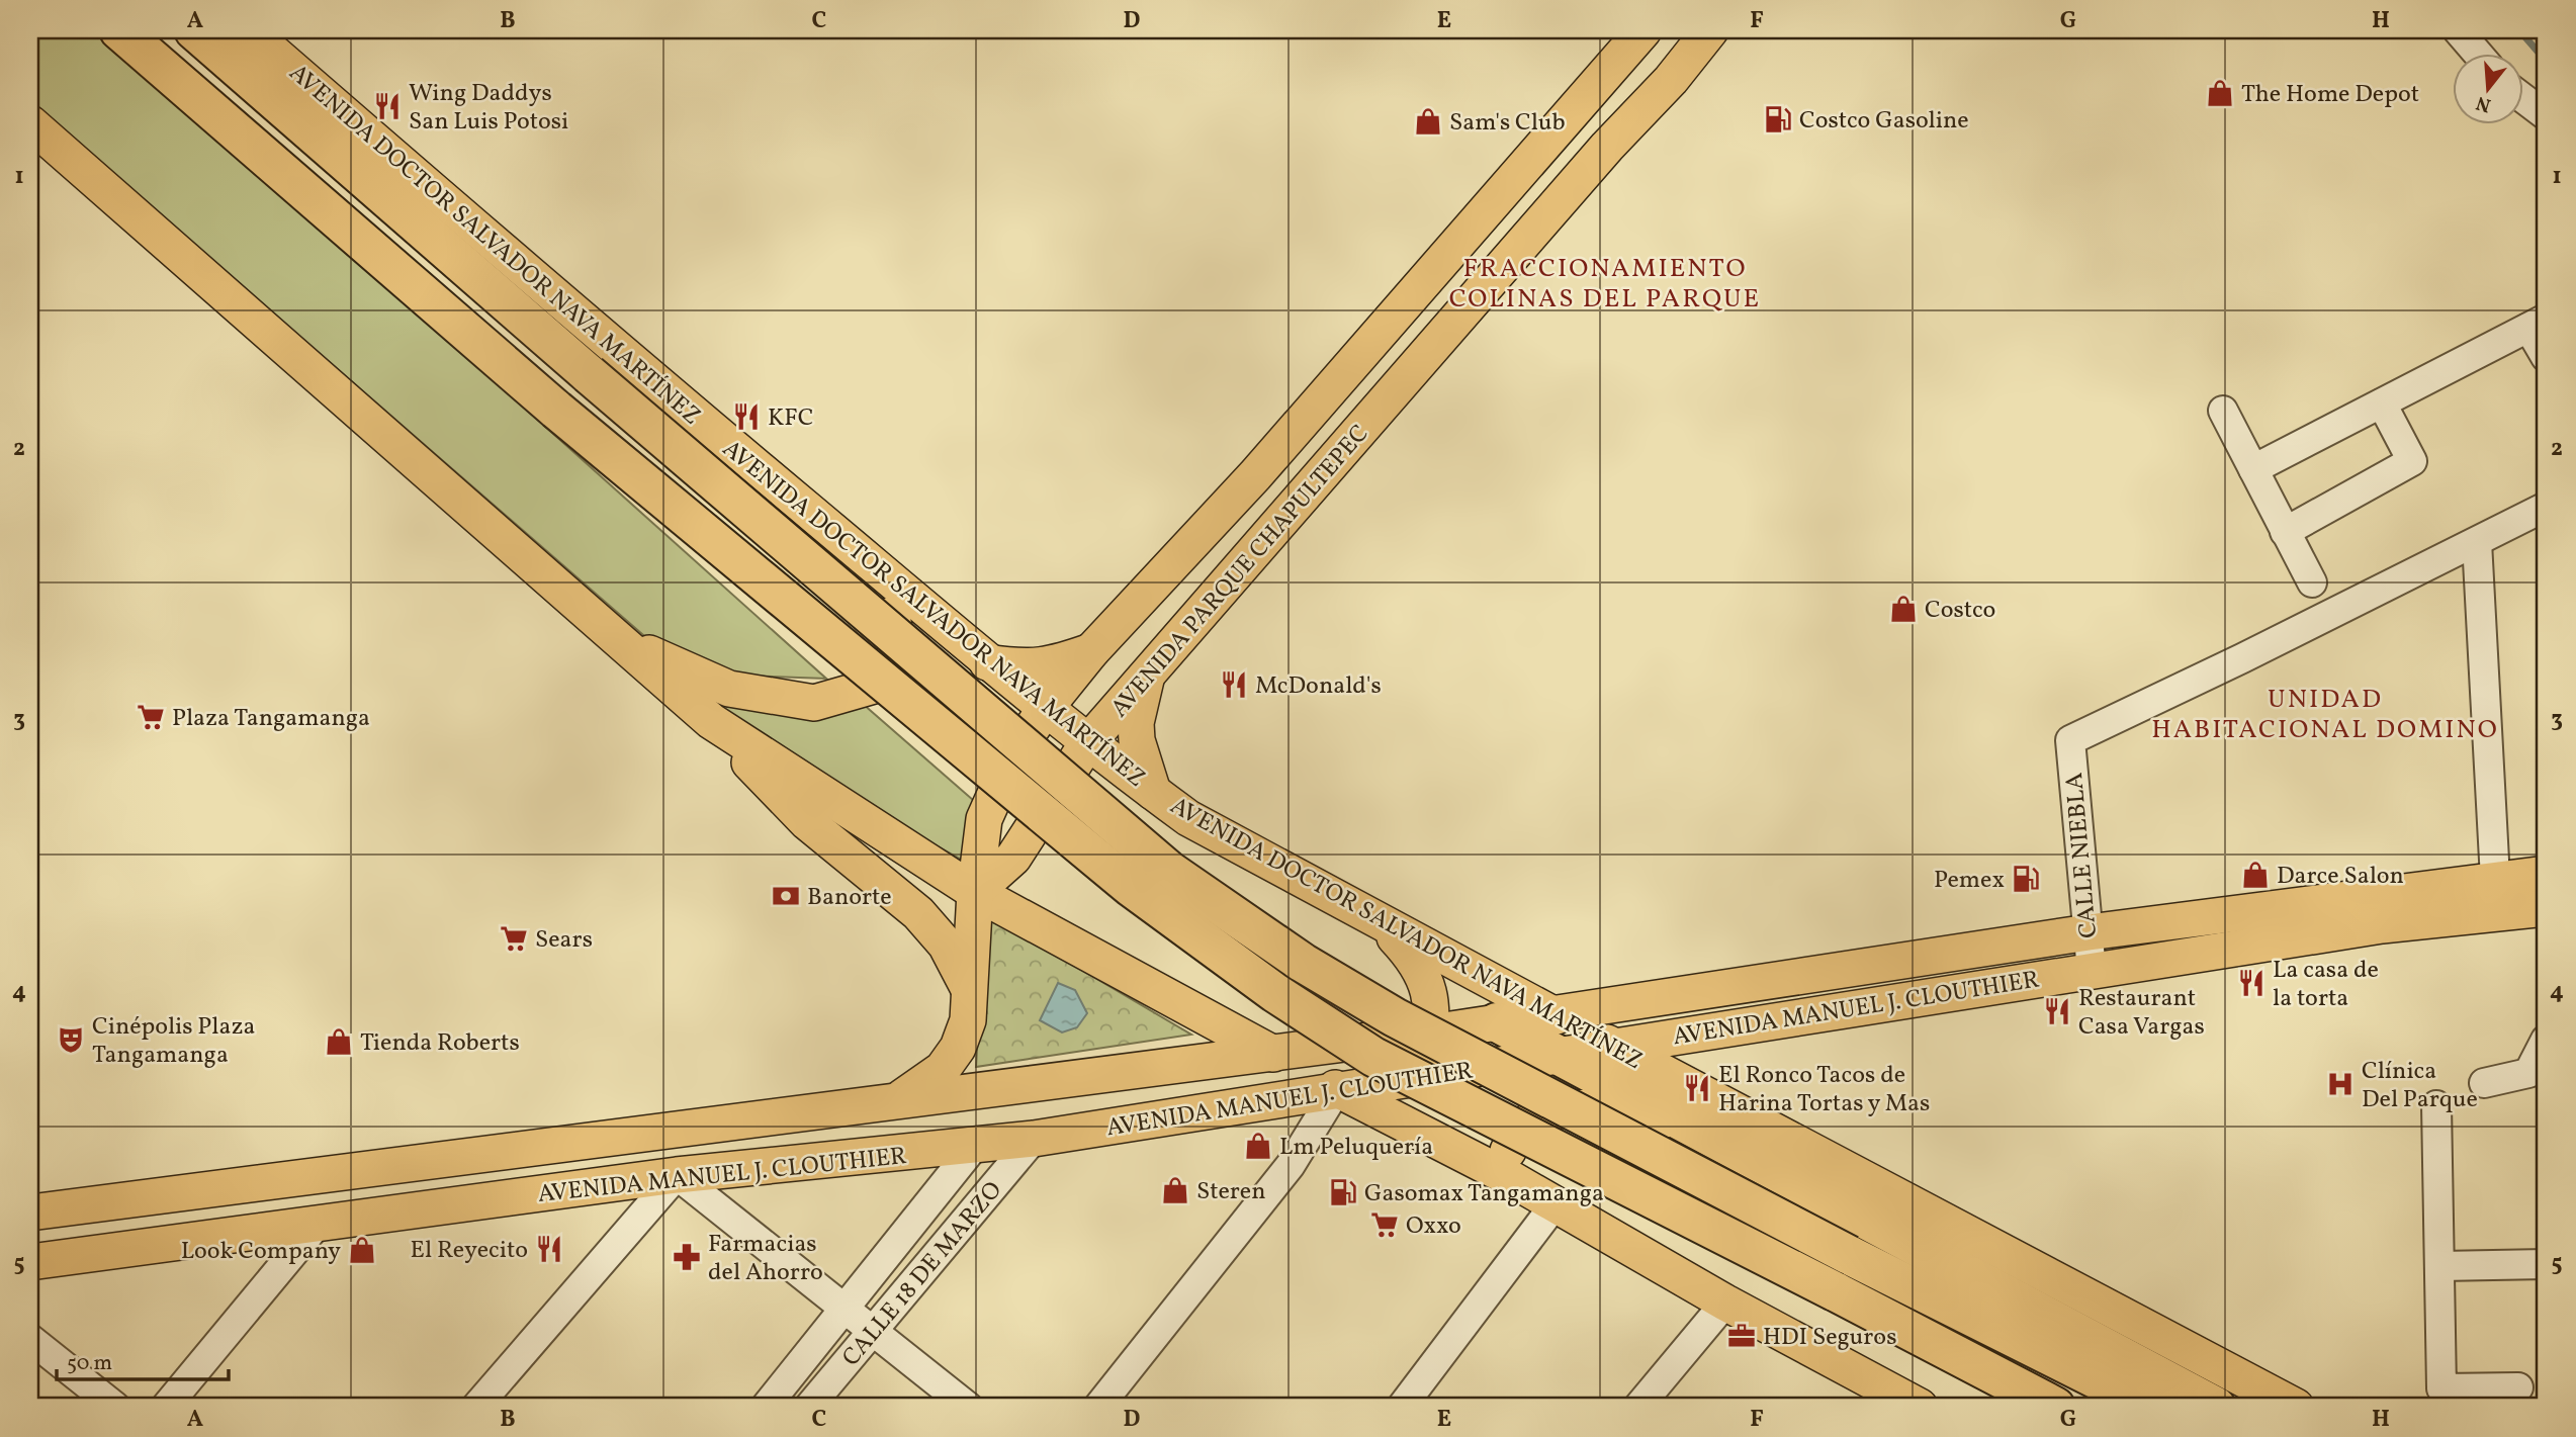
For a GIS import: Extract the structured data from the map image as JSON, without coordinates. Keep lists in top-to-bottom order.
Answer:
{
  "streets": {
    "highway": ["AVENIDA DOCTOR SALVADOR NAVA MARTÍNEZ"],
    "main road": ["AVENIDA PARQUE CHAPULTEPEC", "AVENIDA MANUEL J. CLOUTHIER"],
    "street": ["CALLE NIEBLA", "CALLE 18 DE MARZO"]
  },
  "crossings": [
    ["AVENIDA DOCTOR SALVADOR NAVA MARTÍNEZ", "AVENIDA PARQUE CHAPULTEPEC"],
    ["AVENIDA DOCTOR SALVADOR NAVA MARTÍNEZ", "AVENIDA MANUEL J. CLOUTHIER"],
    ["CALLE NIEBLA", "AVENIDA MANUEL J. CLOUTHIER"],
    ["AVENIDA MANUEL J. CLOUTHIER", "CALLE 18 DE MARZO"]
  ],
  "districts": ["FRACCIONAMIENTO COLINAS DEL PARQUE", "UNIDAD HABITACIONAL DOMINO"],
  "places": {
    "shop": [
      "The Home Depot",
      "Sam's Club",
      "Costco",
      "Darce Salon",
      "Tienda Roberts",
      "Lm Peluquería",
      "Steren",
      "Look Company"
    ],
    "restaurant": [
      "Wing Daddys San Luis Potosi",
      "KFC",
      "McDonald's",
      "La casa de la torta",
      "Restaurant Casa Vargas",
      "El Ronco Tacos de Harina Tortas y Mas",
      "El Reyecito"
    ],
    "fuel station": ["Costco Gasoline", "Pemex", "Gasomax Tangamanga"],
    "supermarket": ["Plaza Tangamanga", "Sears", "Oxxo"],
    "bank": ["Banorte"],
    "theatre": ["Cinépolis Plaza Tangamanga"],
    "hospital": ["Clínica Del Parque"],
    "pharmacy": ["Farmacias del Ahorro"],
    "office": ["HDI Seguros"]
  },
  "scale_bar": "50 m",
  "north": "bottom",
  "grid": {
    "columns": [
      "A",
      "B",
      "C",
      "D",
      "E",
      "F",
      "G",
      "H"
    ],
    "rows": [
      "1",
      "2",
      "3",
      "4",
      "5"
    ]
  }
}
